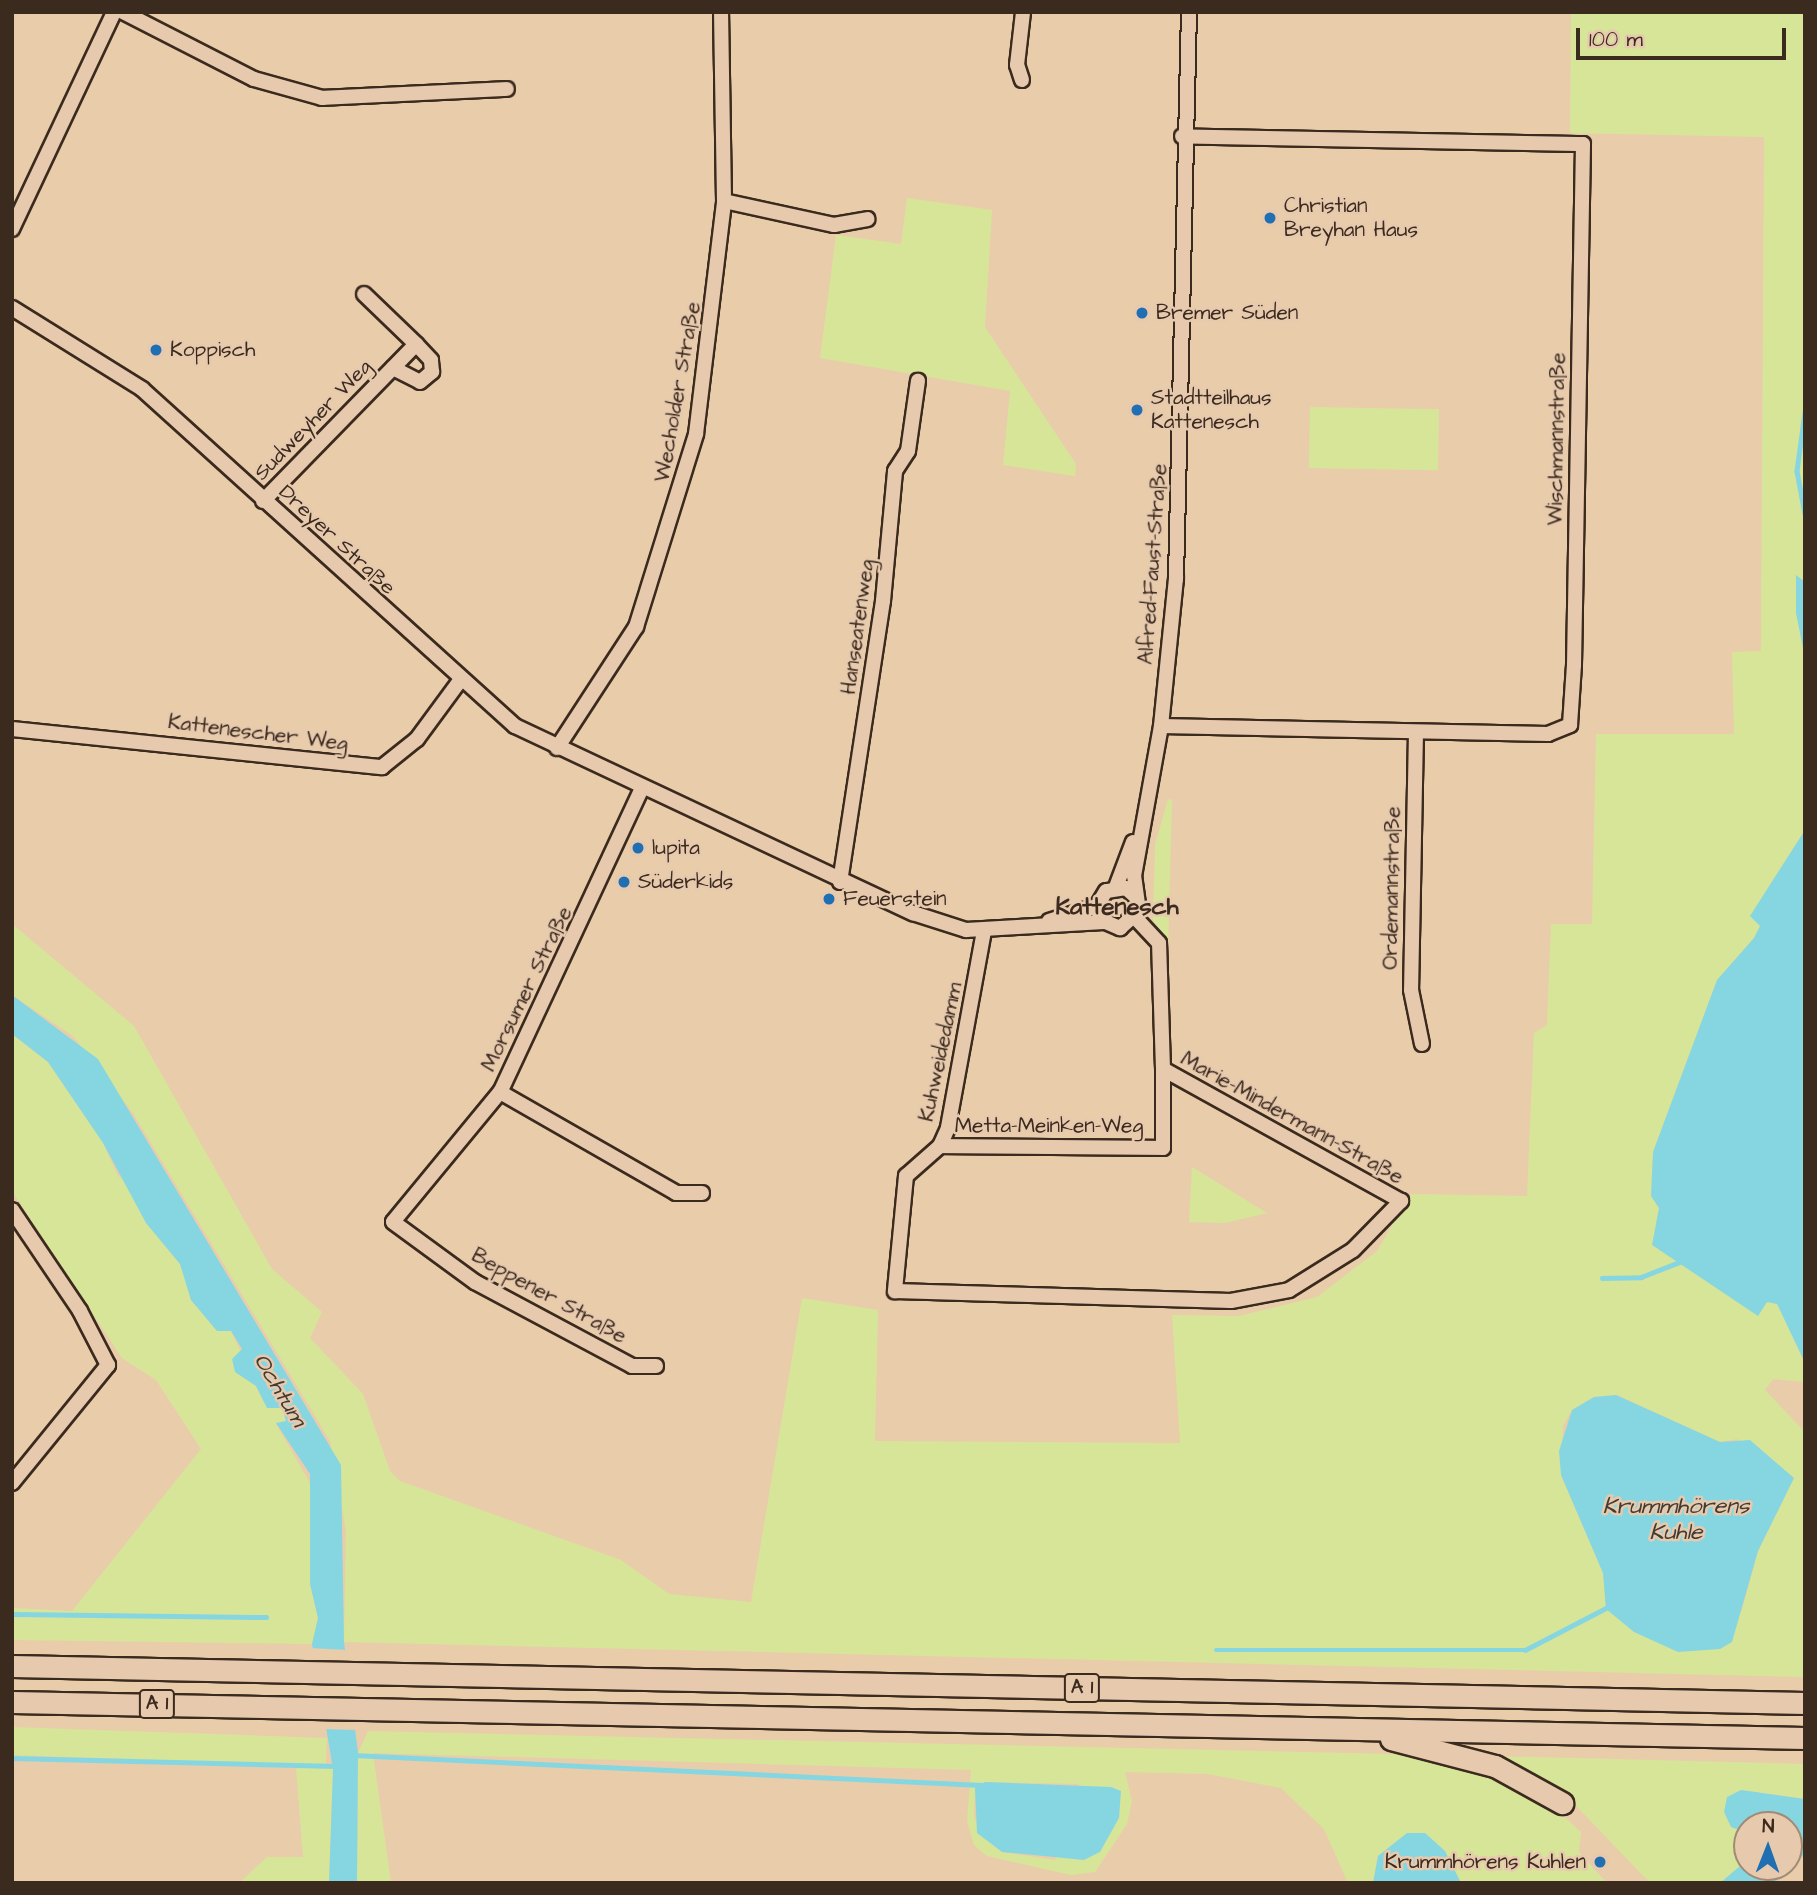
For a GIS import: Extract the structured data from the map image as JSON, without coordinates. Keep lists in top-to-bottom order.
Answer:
{
  "streets": {
    "highway": ["A 1"],
    "street": [
      "Wecholder Straße",
      "Sudweyher Weg",
      "Wischmannstraße",
      "Dreyer Straße",
      "Alfred-Faust-Straße",
      "Hanseatenweg",
      "Kattenescher Weg",
      "Ordemannstraße",
      "Morsumer Straße",
      "Kuhweidedamm",
      "Marie-Mindermann-Straße",
      "Metta-Meinken-Weg",
      "Beppener Straße"
    ]
  },
  "crossings": [
    ["Wecholder Straße", "Dreyer Straße"],
    ["Sudweyher Weg", "Dreyer Straße"],
    ["Wischmannstraße", "Alfred-Faust-Straße"],
    ["Wischmannstraße", "Ordemannstraße"],
    ["Dreyer Straße", "Alfred-Faust-Straße"],
    ["Dreyer Straße", "Kattenescher Weg"],
    ["Dreyer Straße", "Morsumer Straße"],
    ["Alfred-Faust-Straße", "Hanseatenweg"],
    ["Alfred-Faust-Straße", "Morsumer Straße"],
    ["Alfred-Faust-Straße", "Kuhweidedamm"],
    ["Alfred-Faust-Straße", "Marie-Mindermann-Straße"],
    ["Morsumer Straße", "Beppener Straße"],
    ["Kuhweidedamm", "Marie-Mindermann-Straße"],
    ["Kuhweidedamm", "Metta-Meinken-Weg"],
    ["Marie-Mindermann-Straße", "Metta-Meinken-Weg"]
  ],
  "districts": ["Kattenesch"],
  "water": ["Ochtum", "Krummhörens Kuhle"],
  "places": [
    "Christian Breyhan Haus",
    "Bremer Süden",
    "Koppisch",
    "Stadtteilhaus Kattenesch",
    "lupita",
    "Süderkids",
    "Feuerstein",
    "Krummhörens Kuhlen"
  ],
  "scale_bar": "100 m",
  "north": "top"
}
